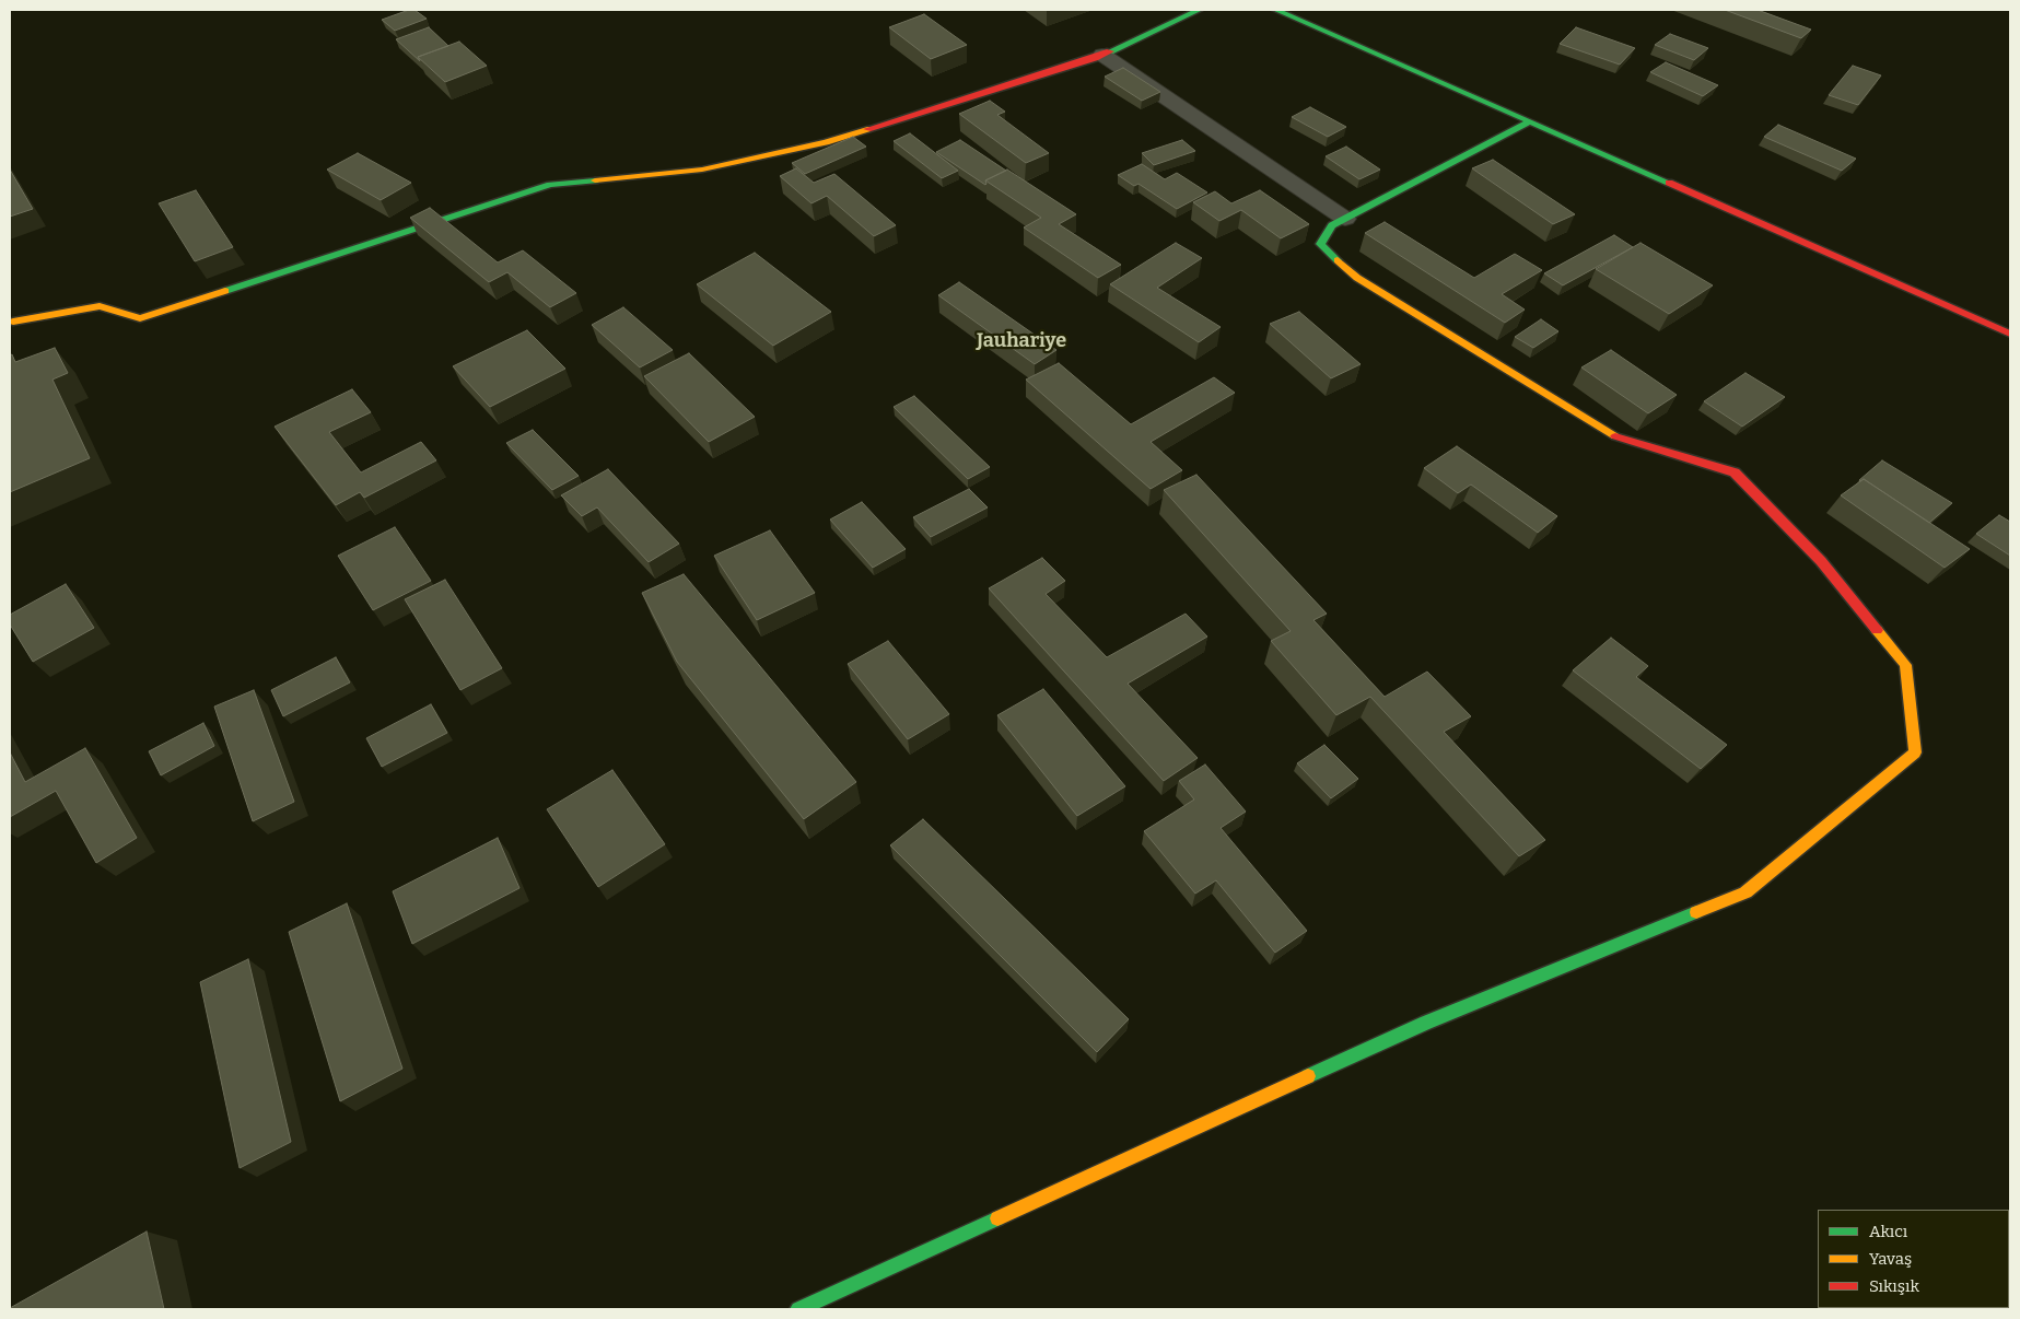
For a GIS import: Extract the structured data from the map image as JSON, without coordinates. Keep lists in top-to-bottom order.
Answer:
{
  "districts": ["Jauhariye"],
  "legend": ["Akıcı", "Yavaş", "Sıkışık"]
}
